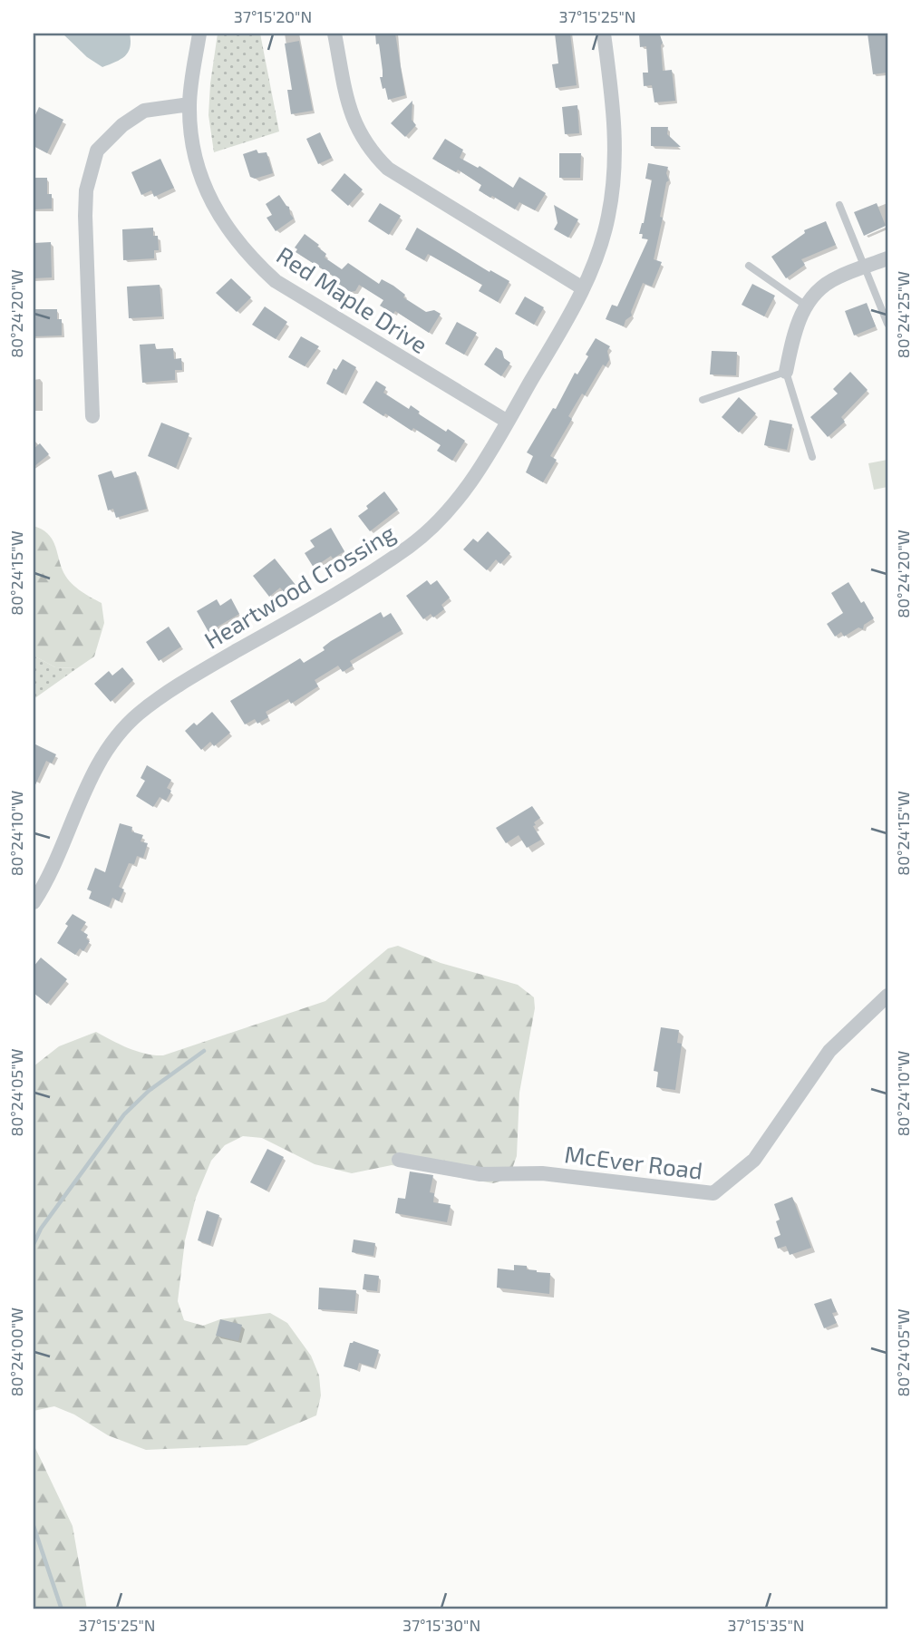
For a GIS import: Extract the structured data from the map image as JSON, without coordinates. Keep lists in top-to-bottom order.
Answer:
{
  "streets": {
    "street": ["Red Maple Drive", "Heartwood Crossing", "McEver Road"]
  },
  "crossings": [
    ["Red Maple Drive", "Heartwood Crossing"]
  ],
  "coordinates": [
    "37°15'20\"N",
    "37°15'25\"N",
    "80°24'20\"W",
    "80°24'25\"W",
    "80°24'15\"W",
    "80°24'10\"W",
    "80°24'05\"W",
    "80°24'00\"W",
    "37°15'30\"N",
    "37°15'35\"N"
  ]
}
